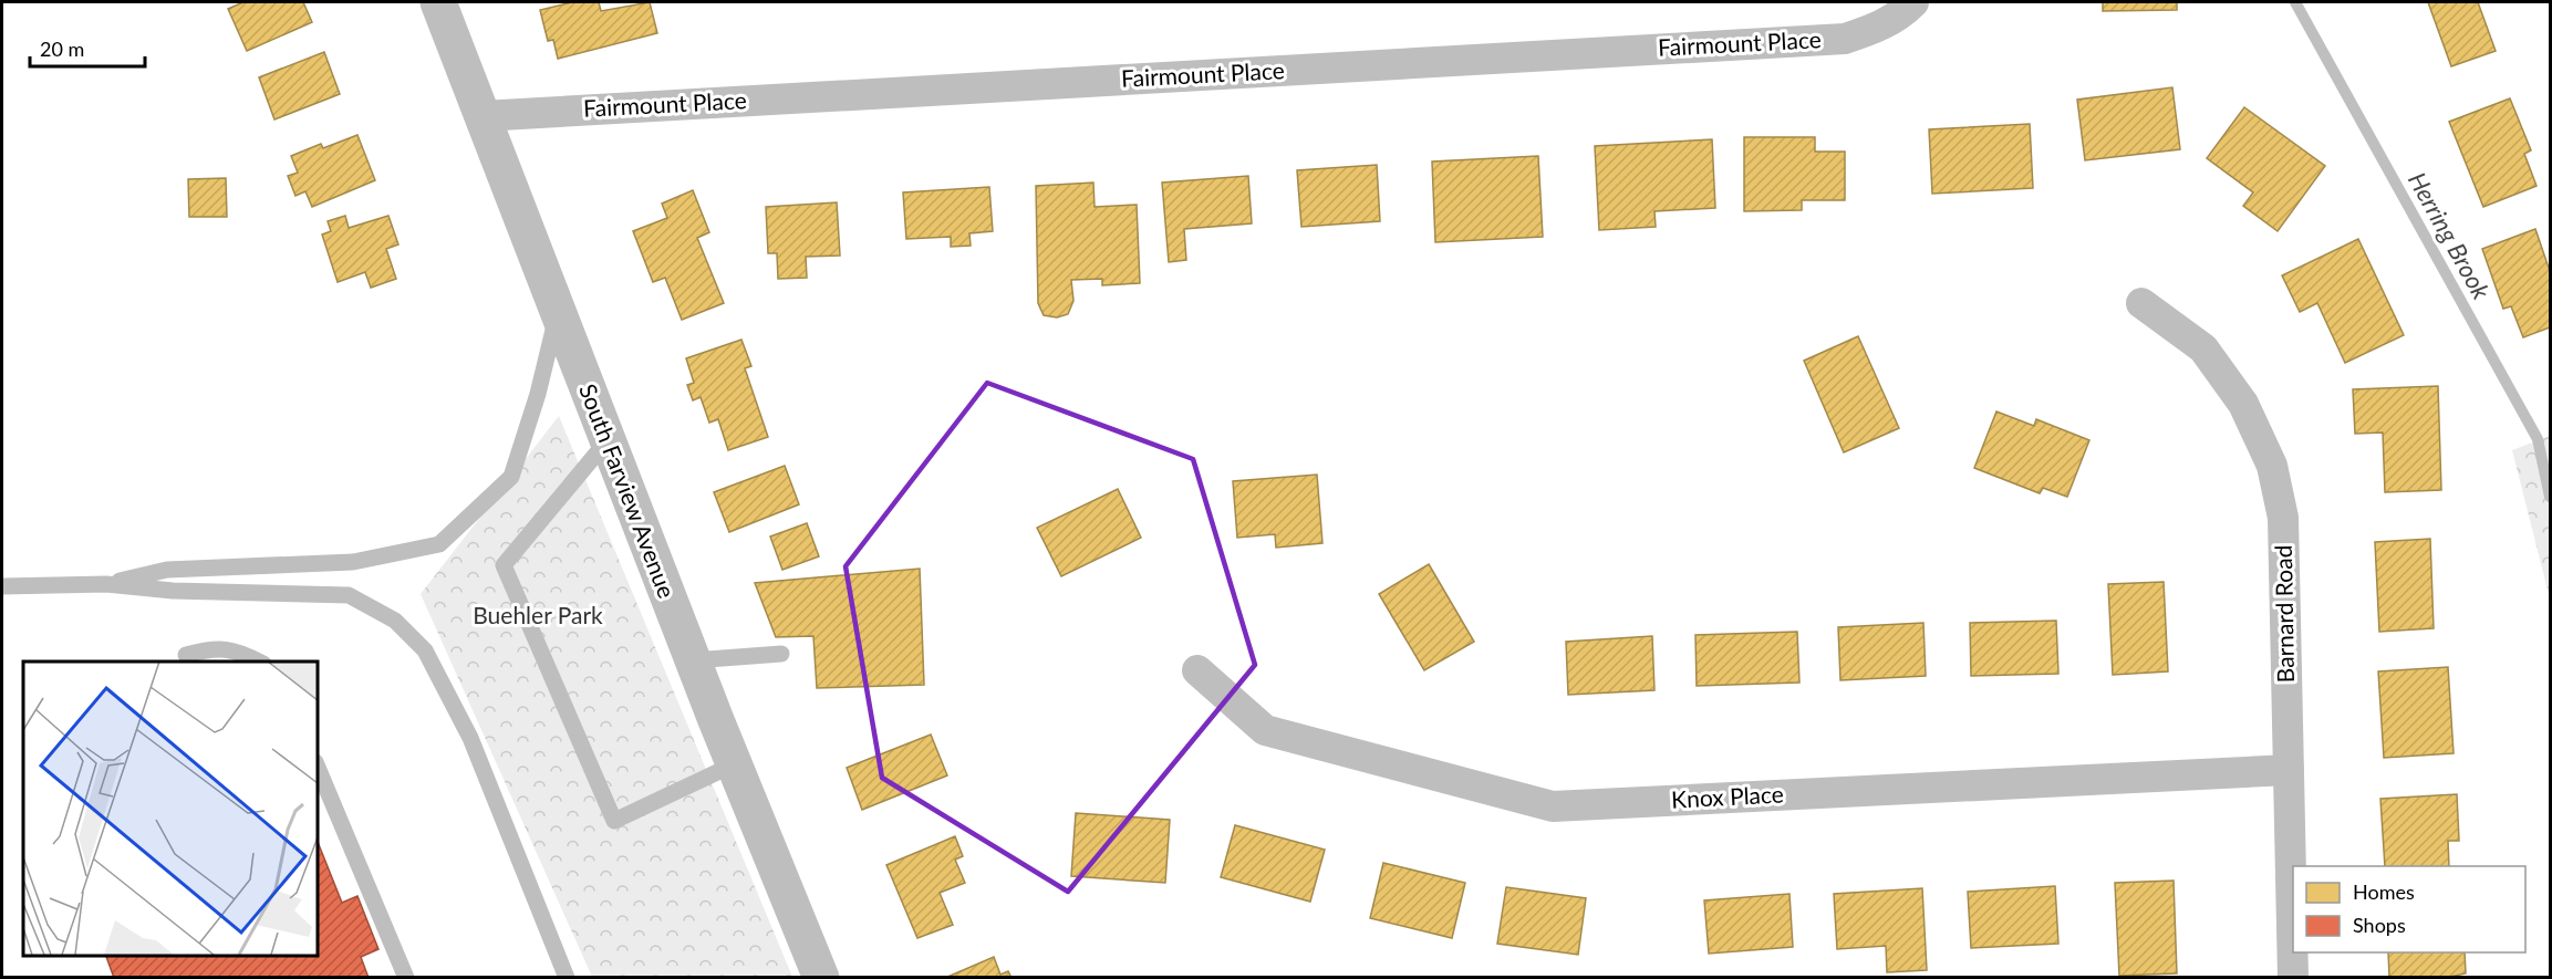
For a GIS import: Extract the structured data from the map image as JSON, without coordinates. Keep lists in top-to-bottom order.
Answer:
{
  "streets": {
    "street": [
      "Fairmount Place",
      "South Farview Avenue",
      "Barnard Road",
      "Knox Place"
    ]
  },
  "crossings": [
    ["Fairmount Place", "South Farview Avenue"],
    ["Barnard Road", "Knox Place"]
  ],
  "water": ["Herring Brook"],
  "parks": ["Buehler Park"],
  "legend": ["Homes", "Shops"],
  "scale_bar": "20 m"
}
